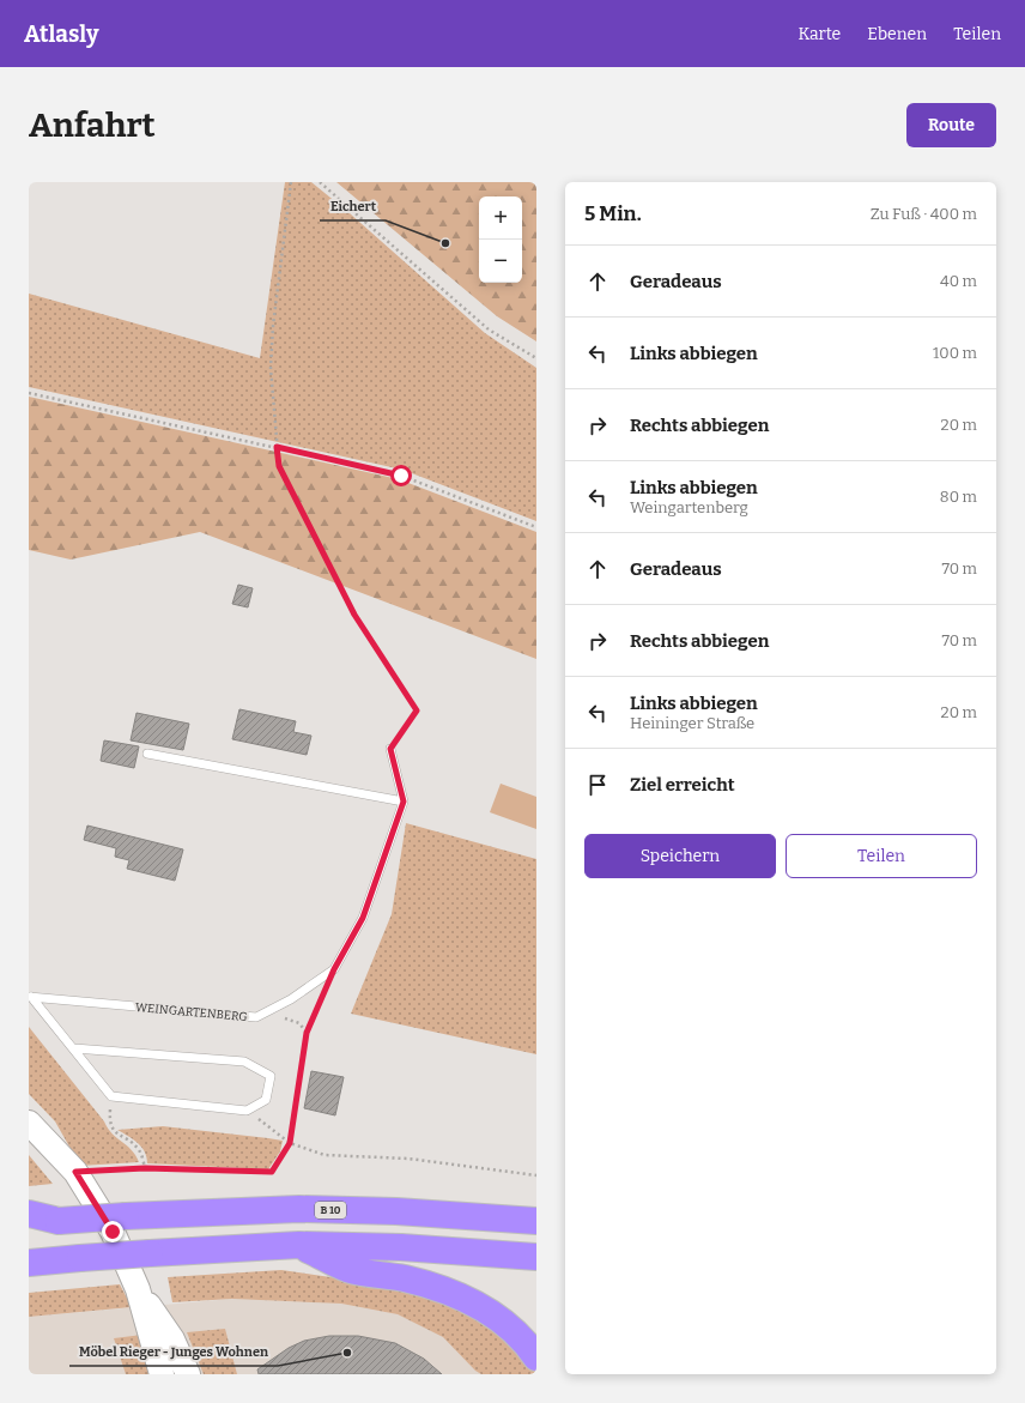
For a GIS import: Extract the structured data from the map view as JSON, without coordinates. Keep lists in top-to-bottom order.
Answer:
{
  "streets": {
    "highway": ["B 10"],
    "lane": ["WEINGARTENBERG"]
  },
  "places": ["Eichert", "Möbel Rieger - Junges Wohnen"],
  "page": {
    "header": "Atlasly",
    "nav": ["Karte", "Ebenen", "Teilen"],
    "buttons": [
      "Route",
      ["Speichern", "Teilen"]
    ],
    "title": "Anfahrt",
    "heading": ["5 Min.", "Zu Fuß · 400 m"],
    "map_buttons": ["+", "−"],
    "list": [
      ["Geradeaus", "40 m"],
      ["Links abbiegen", "100 m"],
      ["Rechts abbiegen", "20 m"],
      ["Links abbiegen", "Weingartenberg", "80 m"],
      ["Geradeaus", "70 m"],
      ["Rechts abbiegen", "70 m"],
      ["Links abbiegen", "Heininger Straße", "20 m"],
      "Ziel erreicht"
    ]
  }
}
